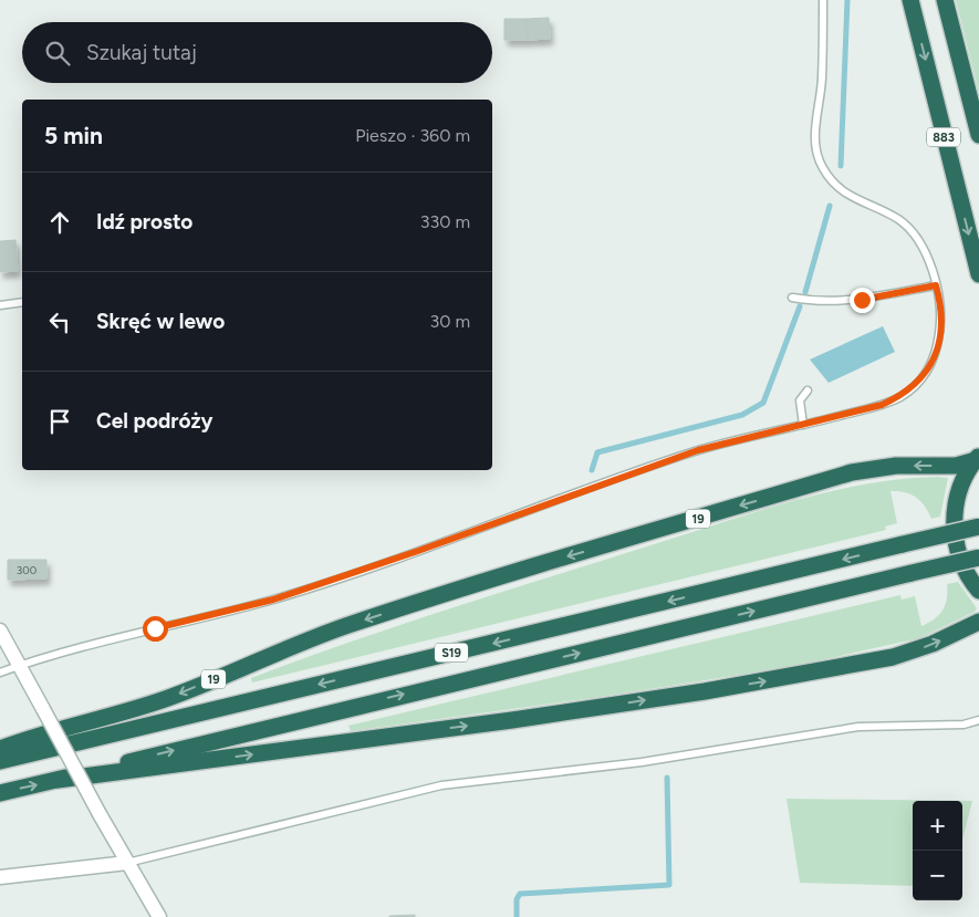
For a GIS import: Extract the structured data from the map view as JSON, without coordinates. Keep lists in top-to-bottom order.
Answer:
{
  "streets": {
    "highway": ["883", "19", "S19"]
  },
  "house_numbers": ["300"],
  "page": {
    "search": "Szukaj tutaj",
    "heading": ["5 min", "Pieszo · 360 m"],
    "list": [
      ["Idź prosto", "330 m"],
      ["Skręć w lewo", "30 m"],
      "Cel podróży"
    ],
    "map_buttons": ["+", "−"]
  }
}
